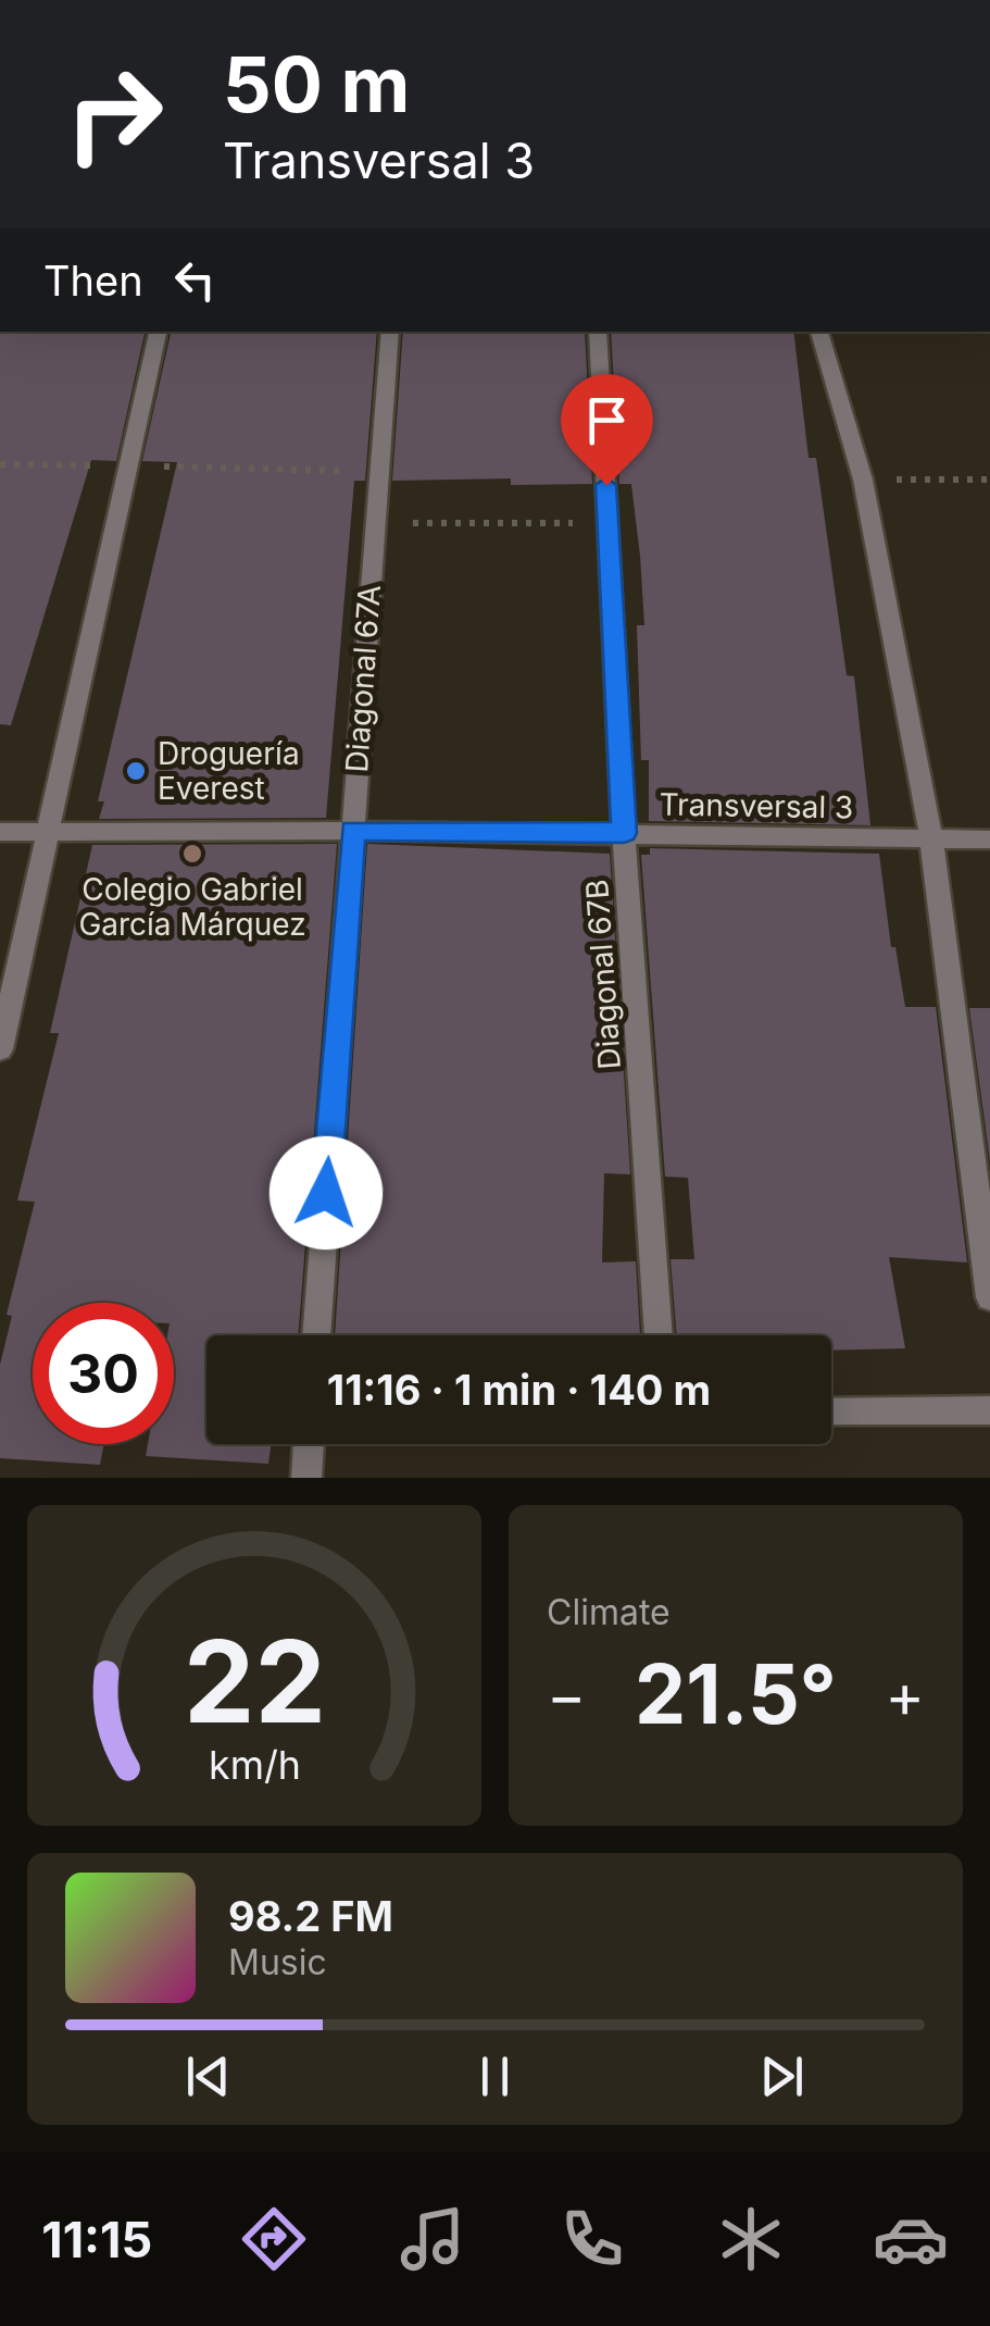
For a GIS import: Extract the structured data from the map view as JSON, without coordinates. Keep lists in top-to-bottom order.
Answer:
{
  "streets": {
    "street": ["Diagonal 67A", "Transversal 3", "Diagonal 67B"]
  },
  "crossings": [
    ["Diagonal 67A", "Transversal 3"],
    ["Transversal 3", "Diagonal 67B"]
  ],
  "places": ["Droguería Everest", "Colegio Gabriel García Márquez"],
  "page": {
    "turn": ["50 m", "Transversal 3"],
    "then": "Then",
    "limit": "30",
    "trip": "11:16 · 1 min · 140 m",
    "tile": "Climate",
    "heat": ["−", "21.5°", "+"],
    "song": ["98.2 FM", "Music"],
    "tabs": "11:15",
    "gauge": ["22", "km/h"]
  }
}
